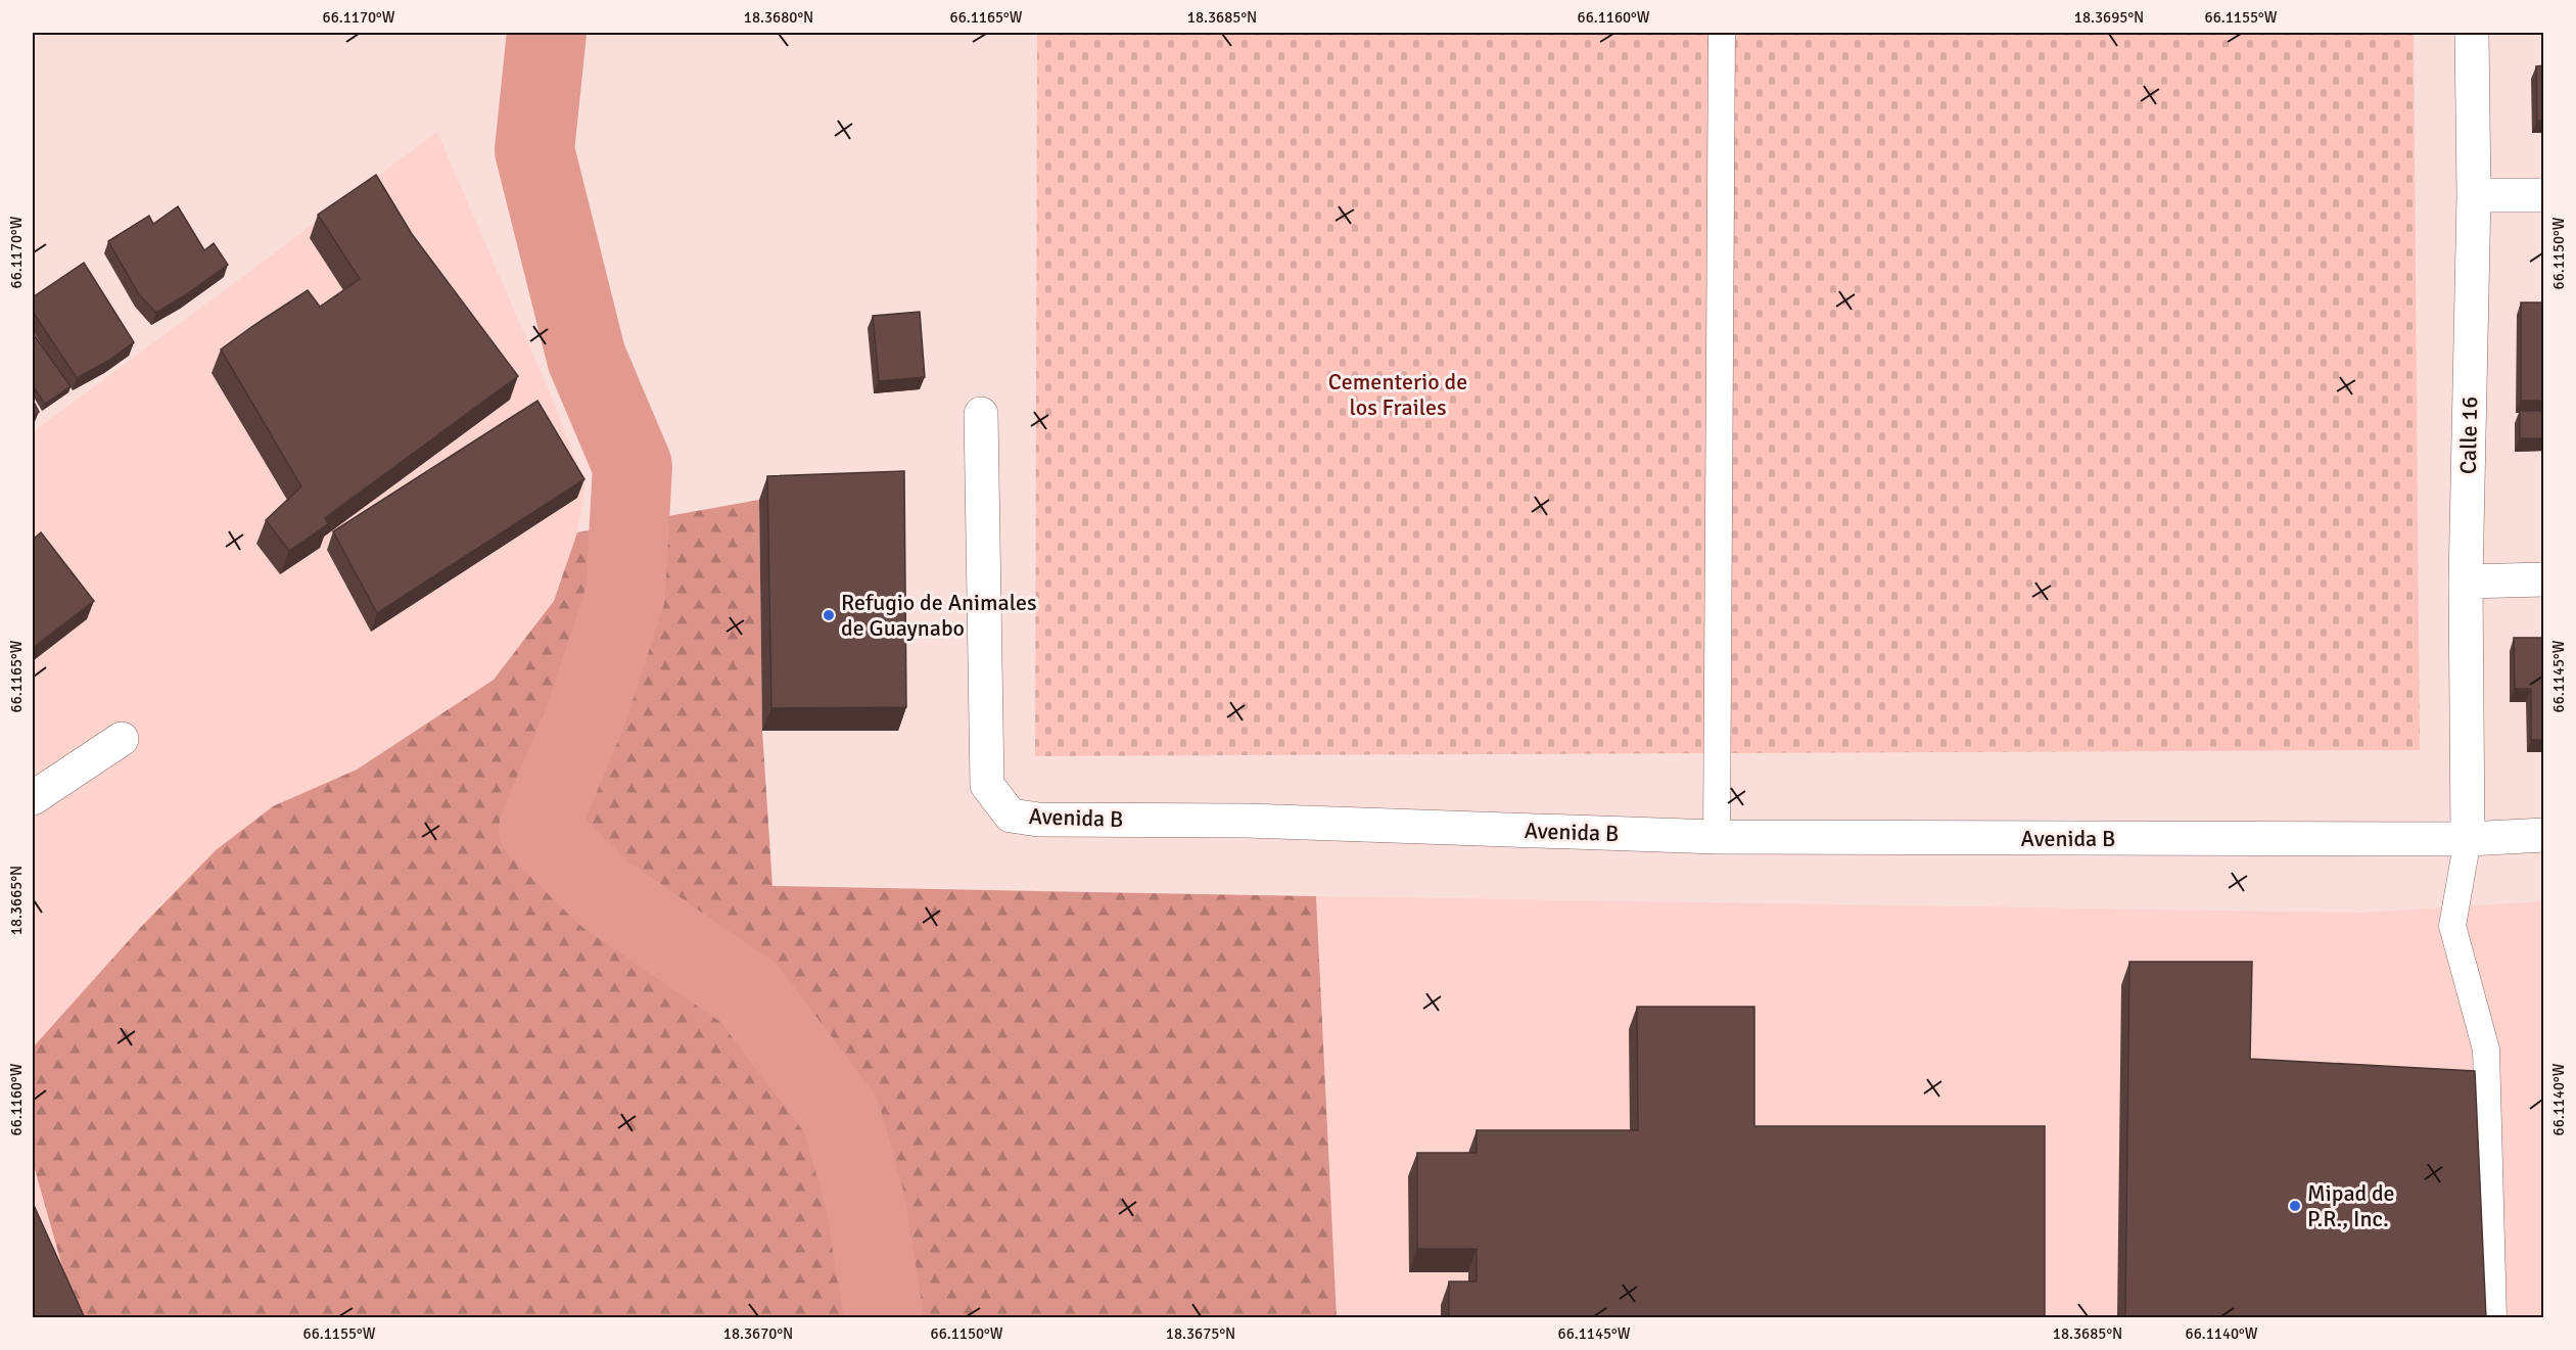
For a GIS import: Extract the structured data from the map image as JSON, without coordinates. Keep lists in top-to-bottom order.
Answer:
{
  "streets": {
    "street": ["Calle 16", "Avenida B"]
  },
  "crossings": [
    ["Calle 16", "Avenida B"]
  ],
  "parks": ["Cementerio de los Frailes"],
  "places": ["Refugio de Animales de Guaynabo", "Mipad de P.R., Inc."],
  "coordinates": [
    "66.1170°W",
    "18.3680°N",
    "66.1165°W",
    "18.3685°N",
    "66.1160°W",
    "18.3695°N",
    "66.1155°W",
    "66.1150°W",
    "66.1145°W",
    "18.3665°N",
    "66.1140°W",
    "18.3670°N",
    "18.3675°N"
  ]
}
